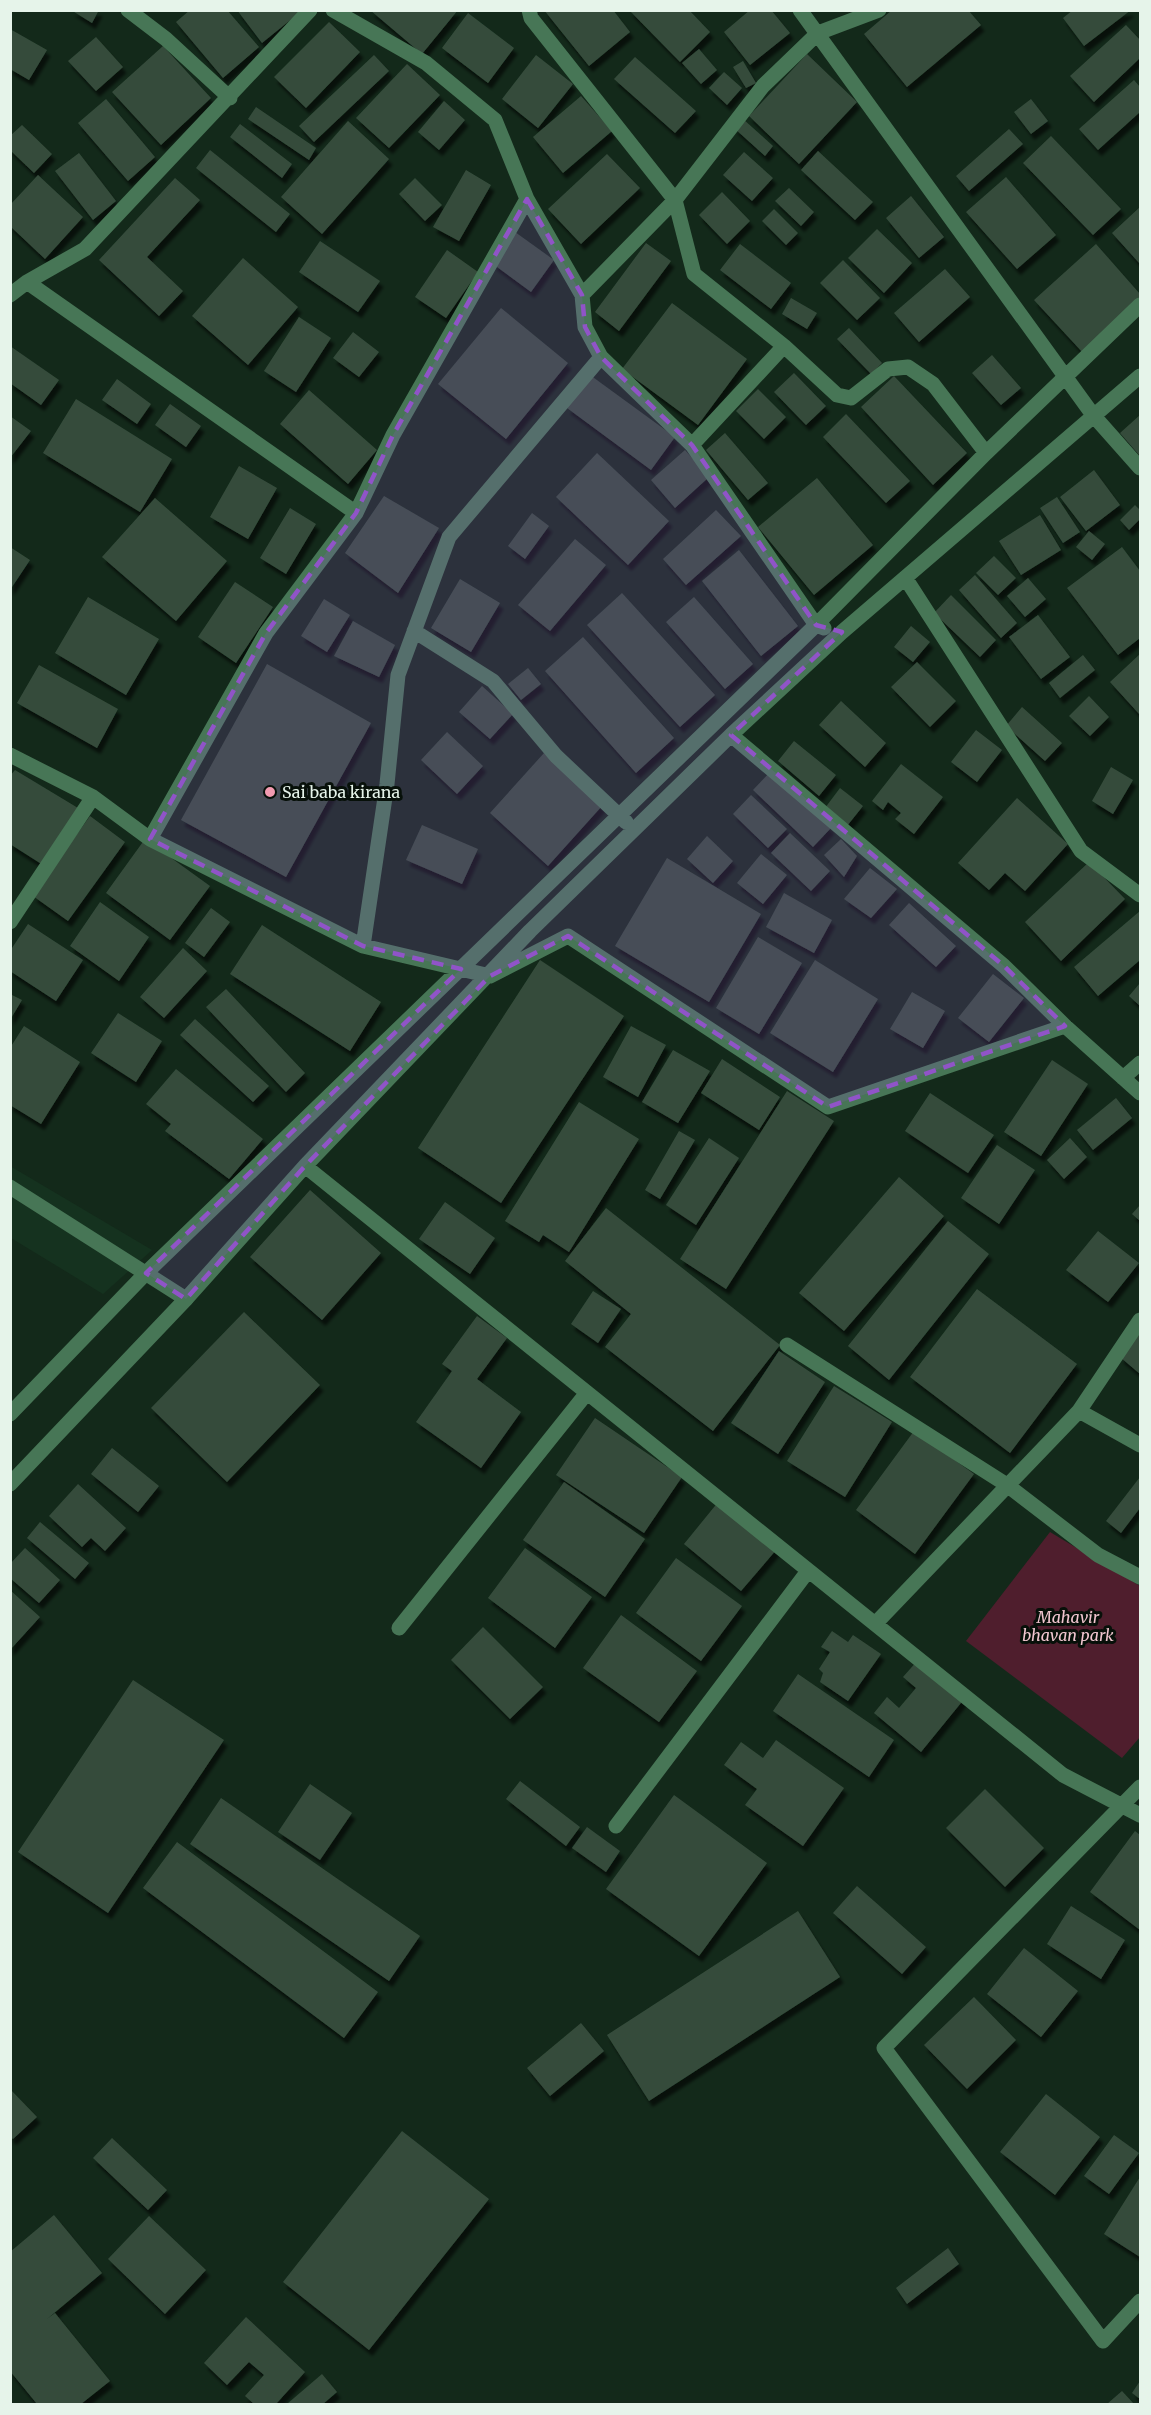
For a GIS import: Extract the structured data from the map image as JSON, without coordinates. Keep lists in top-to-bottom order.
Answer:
{
  "parks": ["Mahavir bhavan park"],
  "places": ["Sai baba kirana"]
}
